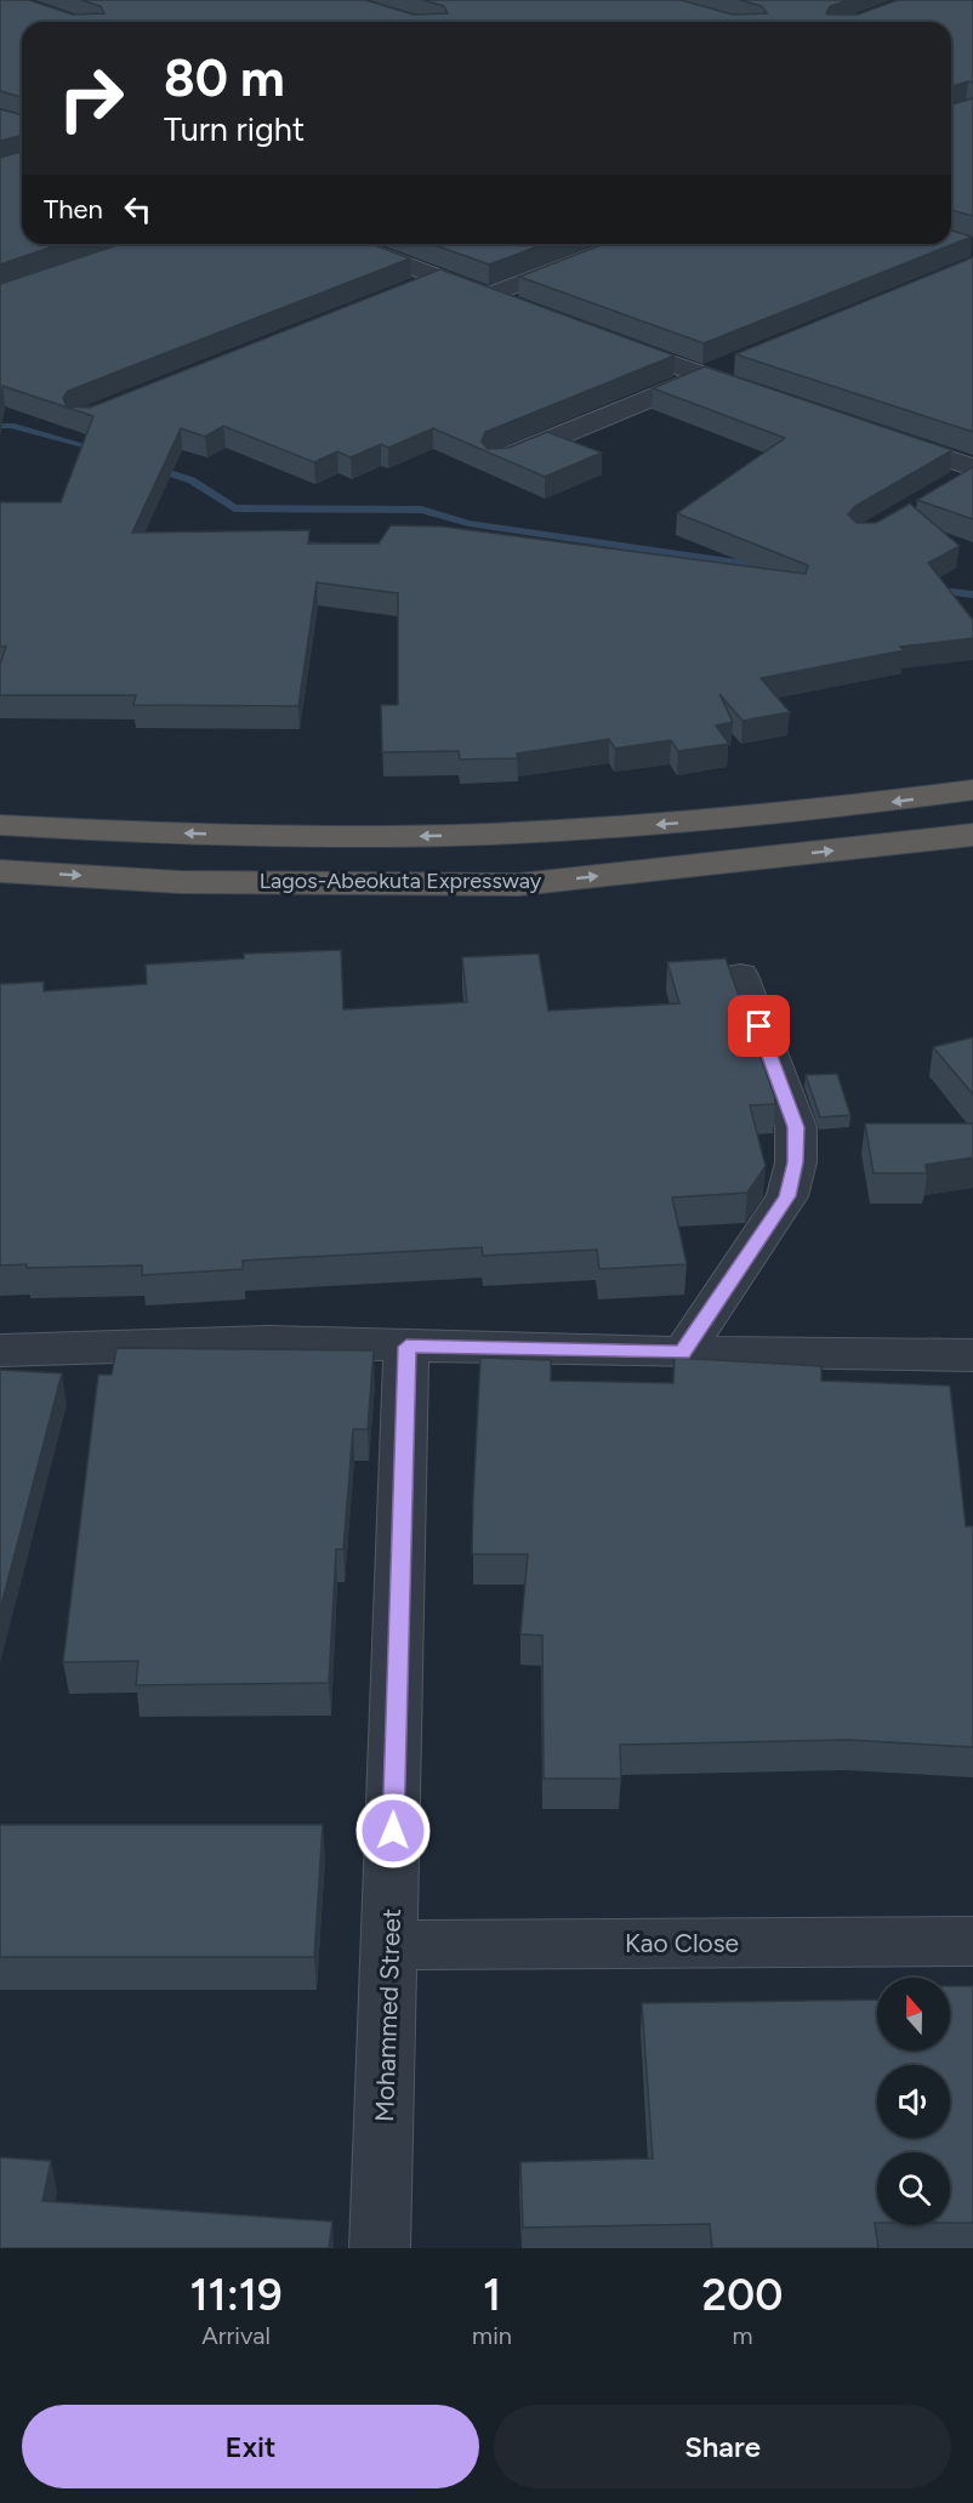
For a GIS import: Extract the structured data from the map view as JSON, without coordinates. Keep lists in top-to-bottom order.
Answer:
{
  "streets": {
    "highway": ["Lagos-Abeokuta Expressway"],
    "street": ["Kao Close", "Mohammed Street"]
  },
  "crossings": [
    ["Kao Close", "Mohammed Street"]
  ],
  "north": "top",
  "page": {
    "turn": ["80 m", "Turn right"],
    "then": "Then",
    "eta": [
      "11:19",
      "Arrival",
      "1",
      "min",
      "200",
      "m"
    ],
    "buttons": ["Exit", "Share"]
  }
}
